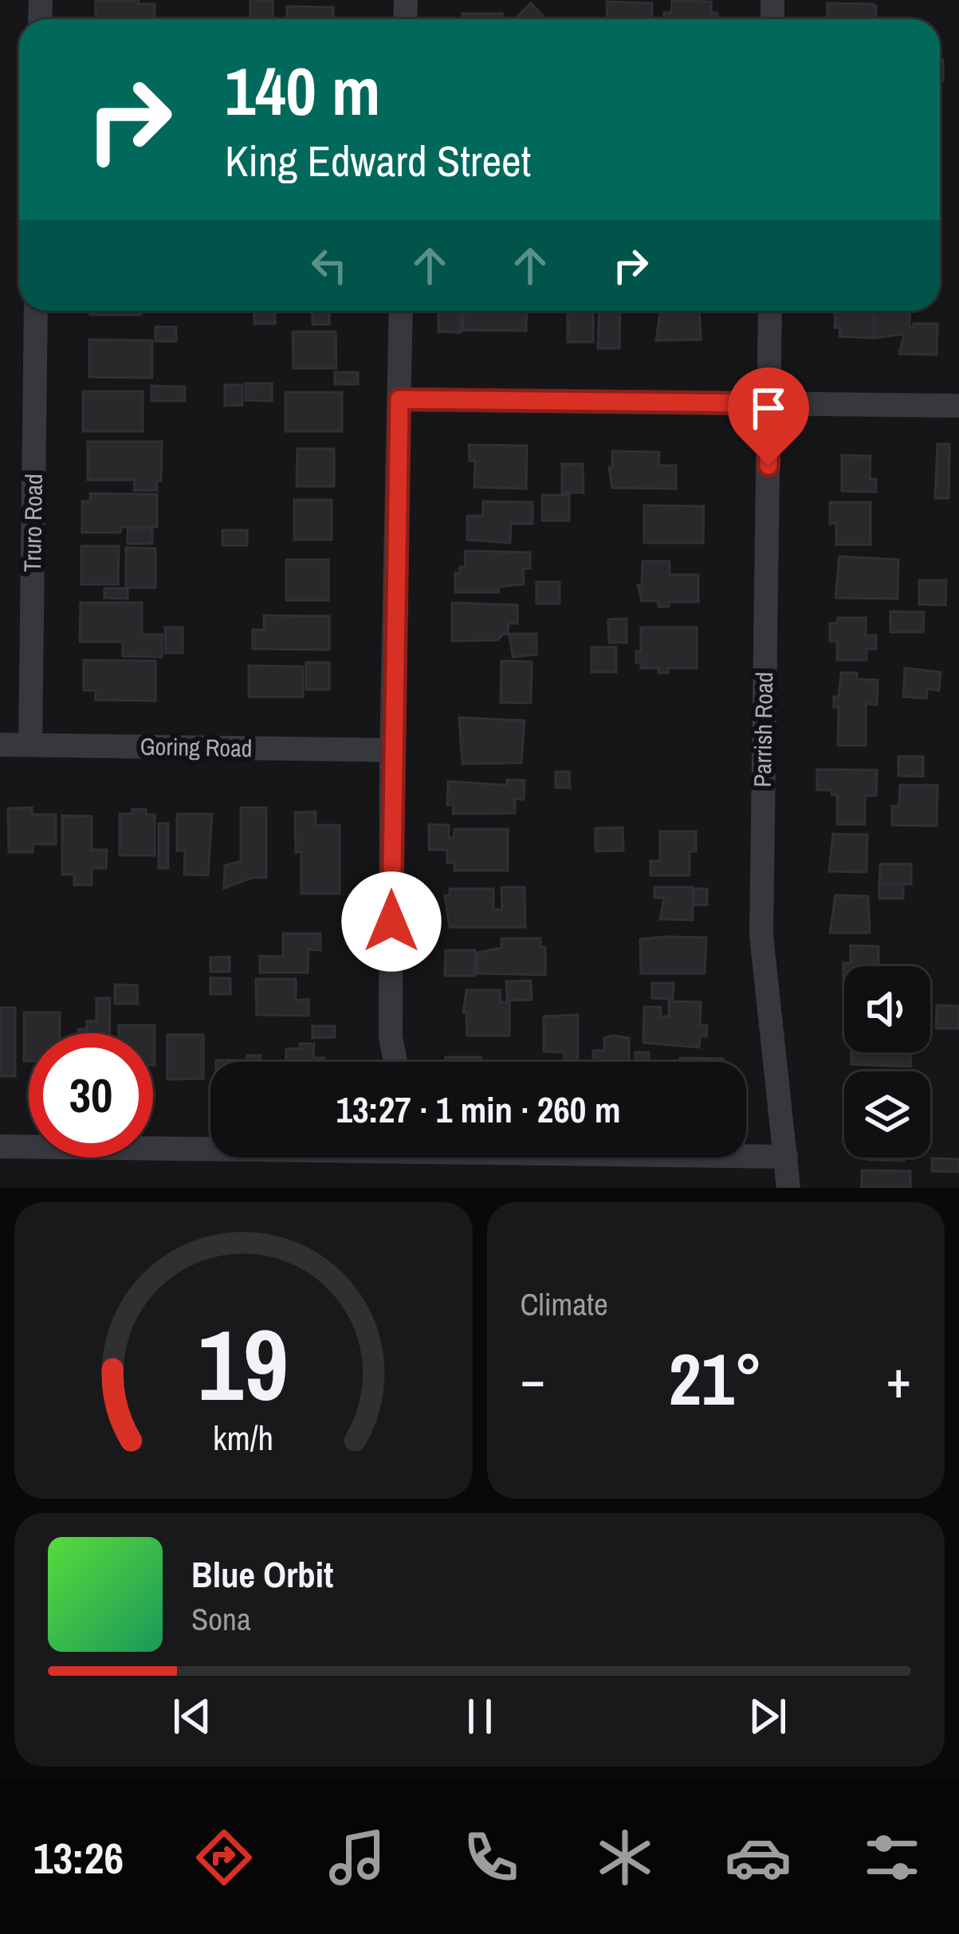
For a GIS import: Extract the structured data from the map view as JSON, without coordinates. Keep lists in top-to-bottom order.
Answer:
{
  "streets": {
    "street": ["Truro Road", "Parrish Road", "Goring Road"]
  },
  "crossings": [
    ["Truro Road", "Goring Road"]
  ],
  "page": {
    "turn": ["140 m", "King Edward Street"],
    "limit": "30",
    "trip": "13:27 · 1 min · 260 m",
    "tile": "Climate",
    "heat": ["−", "21°", "+"],
    "song": ["Blue Orbit", "Sona"],
    "tabs": "13:26",
    "gauge": ["19", "km/h"]
  }
}
